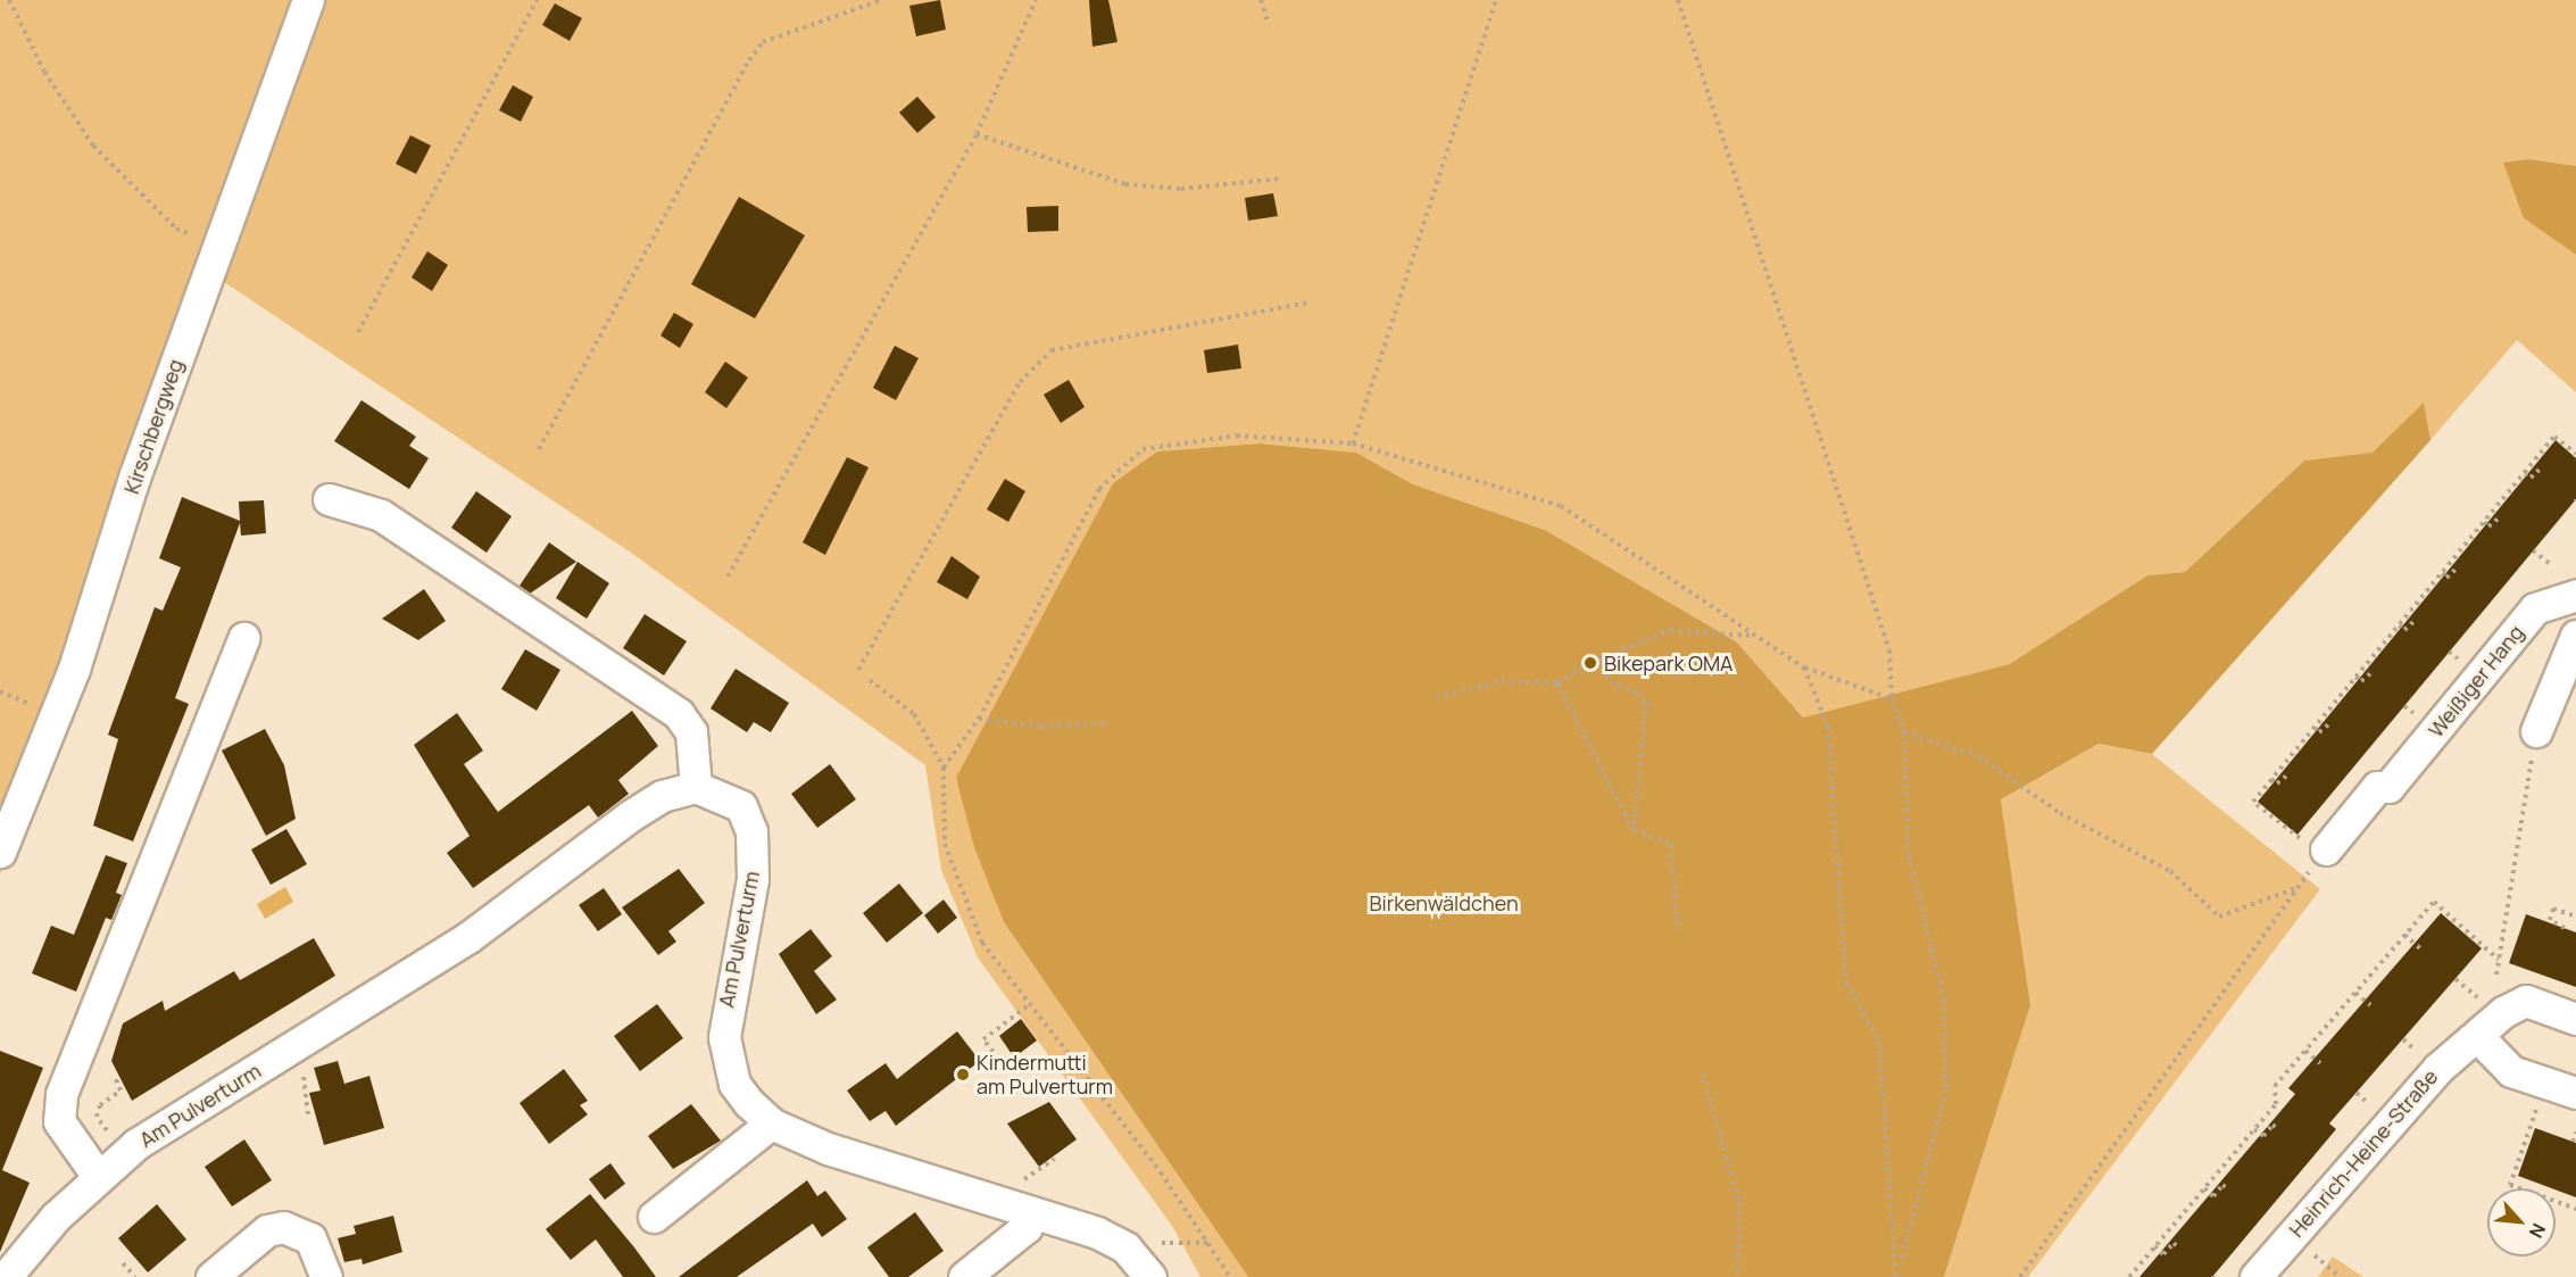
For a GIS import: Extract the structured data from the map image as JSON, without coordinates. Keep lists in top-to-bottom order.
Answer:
{
  "streets": {
    "street": [
      "Kirschbergweg",
      "Weißiger Hang",
      "Am Pulverturm",
      "Heinrich-Heine-Straße"
    ]
  },
  "parks": ["Birkenwäldchen"],
  "places": ["Bikepark OMA", "Kindermutti am Pulverturm"],
  "north": "bottom right"
}
